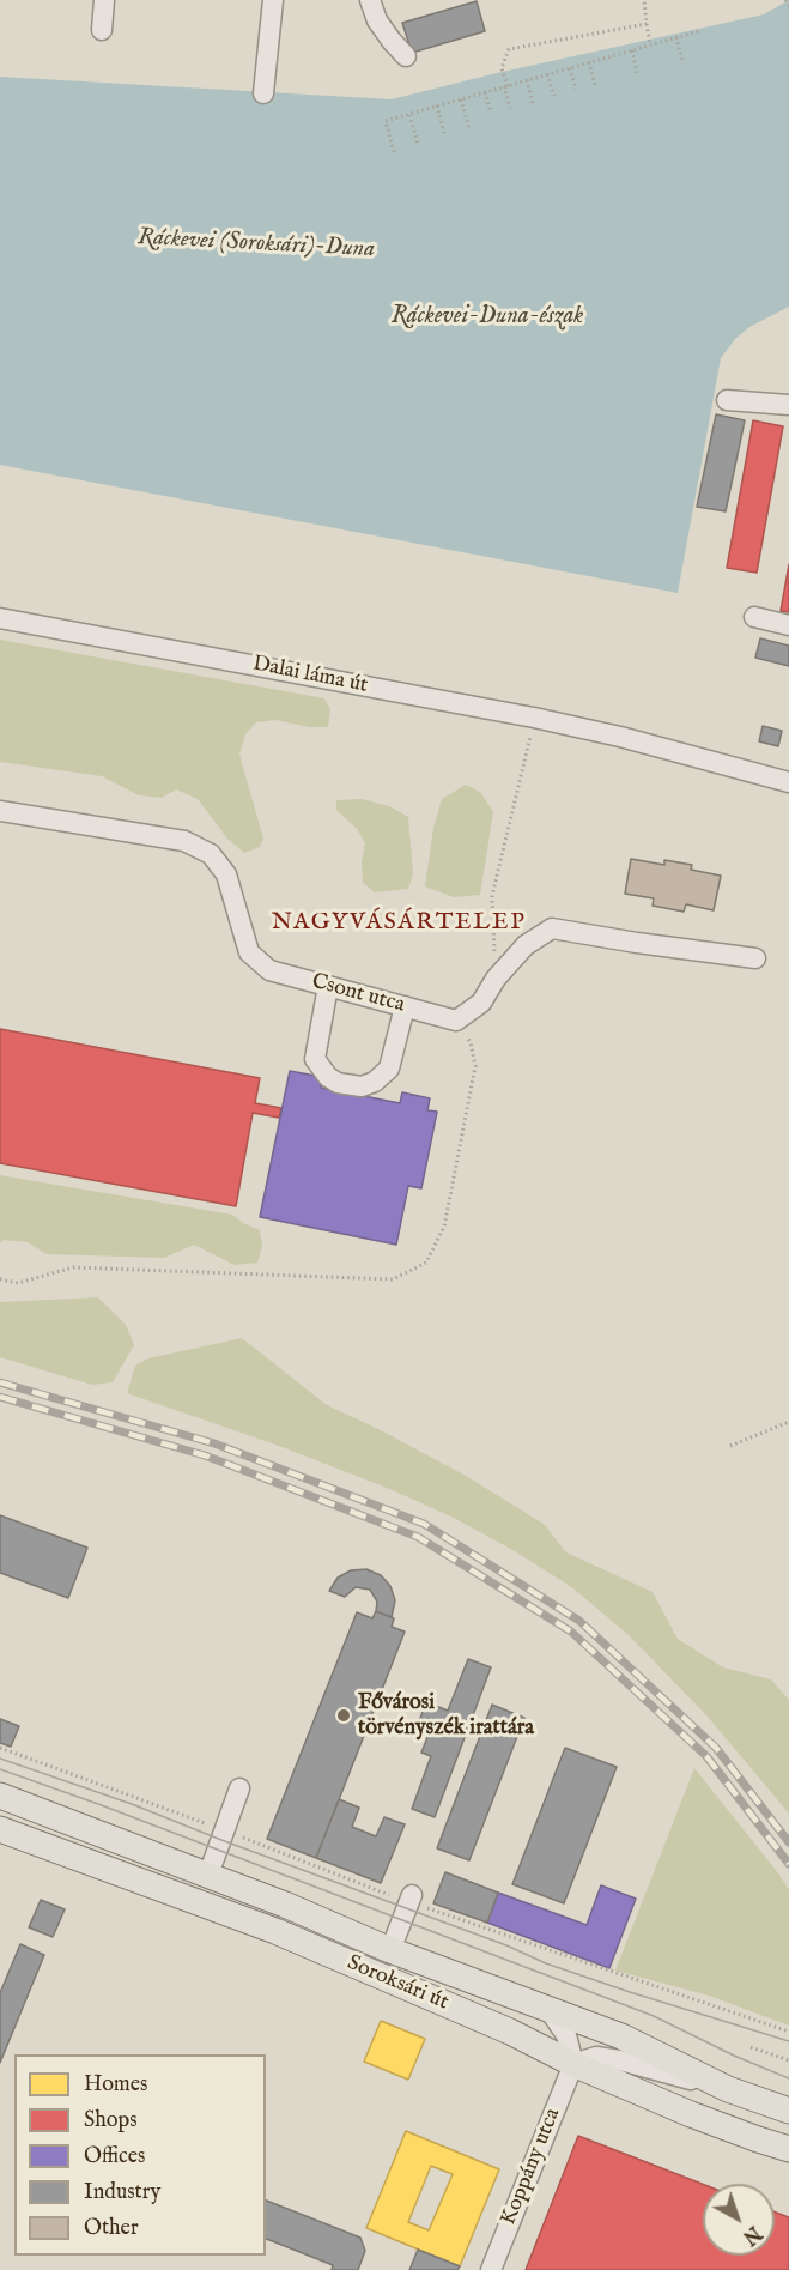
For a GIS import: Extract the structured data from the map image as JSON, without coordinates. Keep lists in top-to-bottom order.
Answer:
{
  "streets": {
    "main road": ["Soroksári út"],
    "street": ["Dalai láma út", "Csont utca", "Koppány utca"]
  },
  "crossings": [
    ["Soroksári út", "Koppány utca"]
  ],
  "districts": ["NAGYVÁSÁRTELEP"],
  "water": ["Ráckevei (Soroksári)-Duna", "Ráckevei-Duna-észak"],
  "places": ["Fővárosi törvényszék irattára"],
  "legend": [
    "Homes",
    "Shops",
    "Offices",
    "Industry",
    "Other"
  ],
  "north": "bottom right"
}
